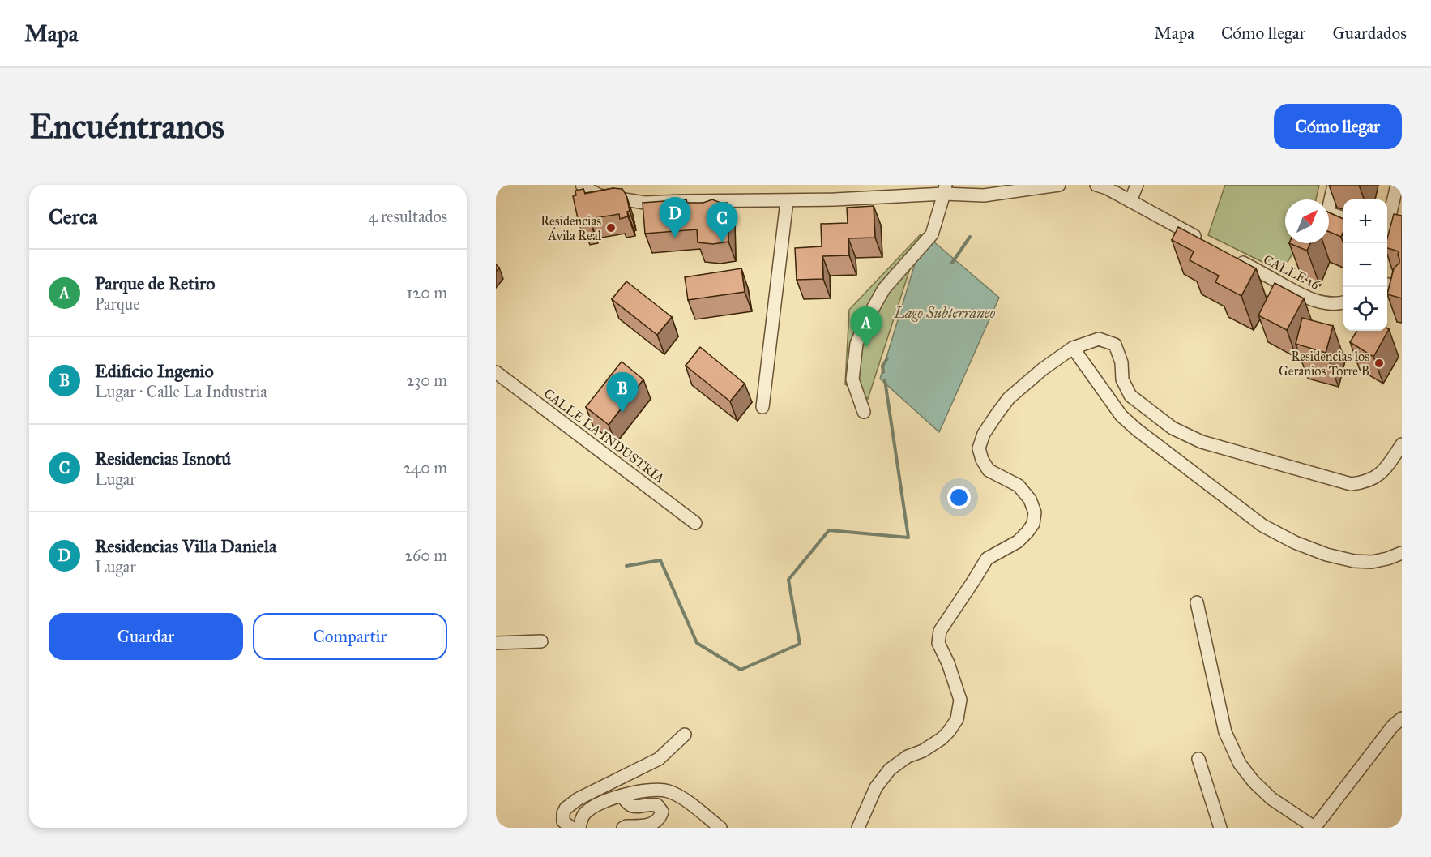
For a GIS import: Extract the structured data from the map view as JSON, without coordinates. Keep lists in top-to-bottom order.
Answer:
{
  "streets": {
    "street": ["CALLE 16", "CALLE LA INDUSTRIA"]
  },
  "water": ["Lago Subterraneo"],
  "places": ["Residencias Ávila Real", "Residencias los Geranios Torre B"],
  "north": "top right",
  "page": {
    "header": "Mapa",
    "nav": ["Mapa", "Cómo llegar", "Guardados"],
    "buttons": [
      "Cómo llegar",
      ["Guardar", "Compartir"]
    ],
    "title": "Encuéntranos",
    "heading": ["Cerca", "4 resultados"],
    "pins": [
      "D",
      "C",
      "A",
      "B"
    ],
    "map_buttons": ["+", "−"],
    "list": [
      {
        "mark": "A",
        "name": "Parque de Retiro",
        "note": "Parque",
        "value": "120 m"
      },
      {
        "mark": "B",
        "name": "Edificio Ingenio",
        "note": "Lugar · Calle La Industria",
        "value": "230 m"
      },
      {
        "mark": "C",
        "name": "Residencias Isnotú",
        "note": "Lugar",
        "value": "240 m"
      },
      {
        "mark": "D",
        "name": "Residencias Villa Daniela",
        "note": "Lugar",
        "value": "260 m"
      }
    ]
  }
}
